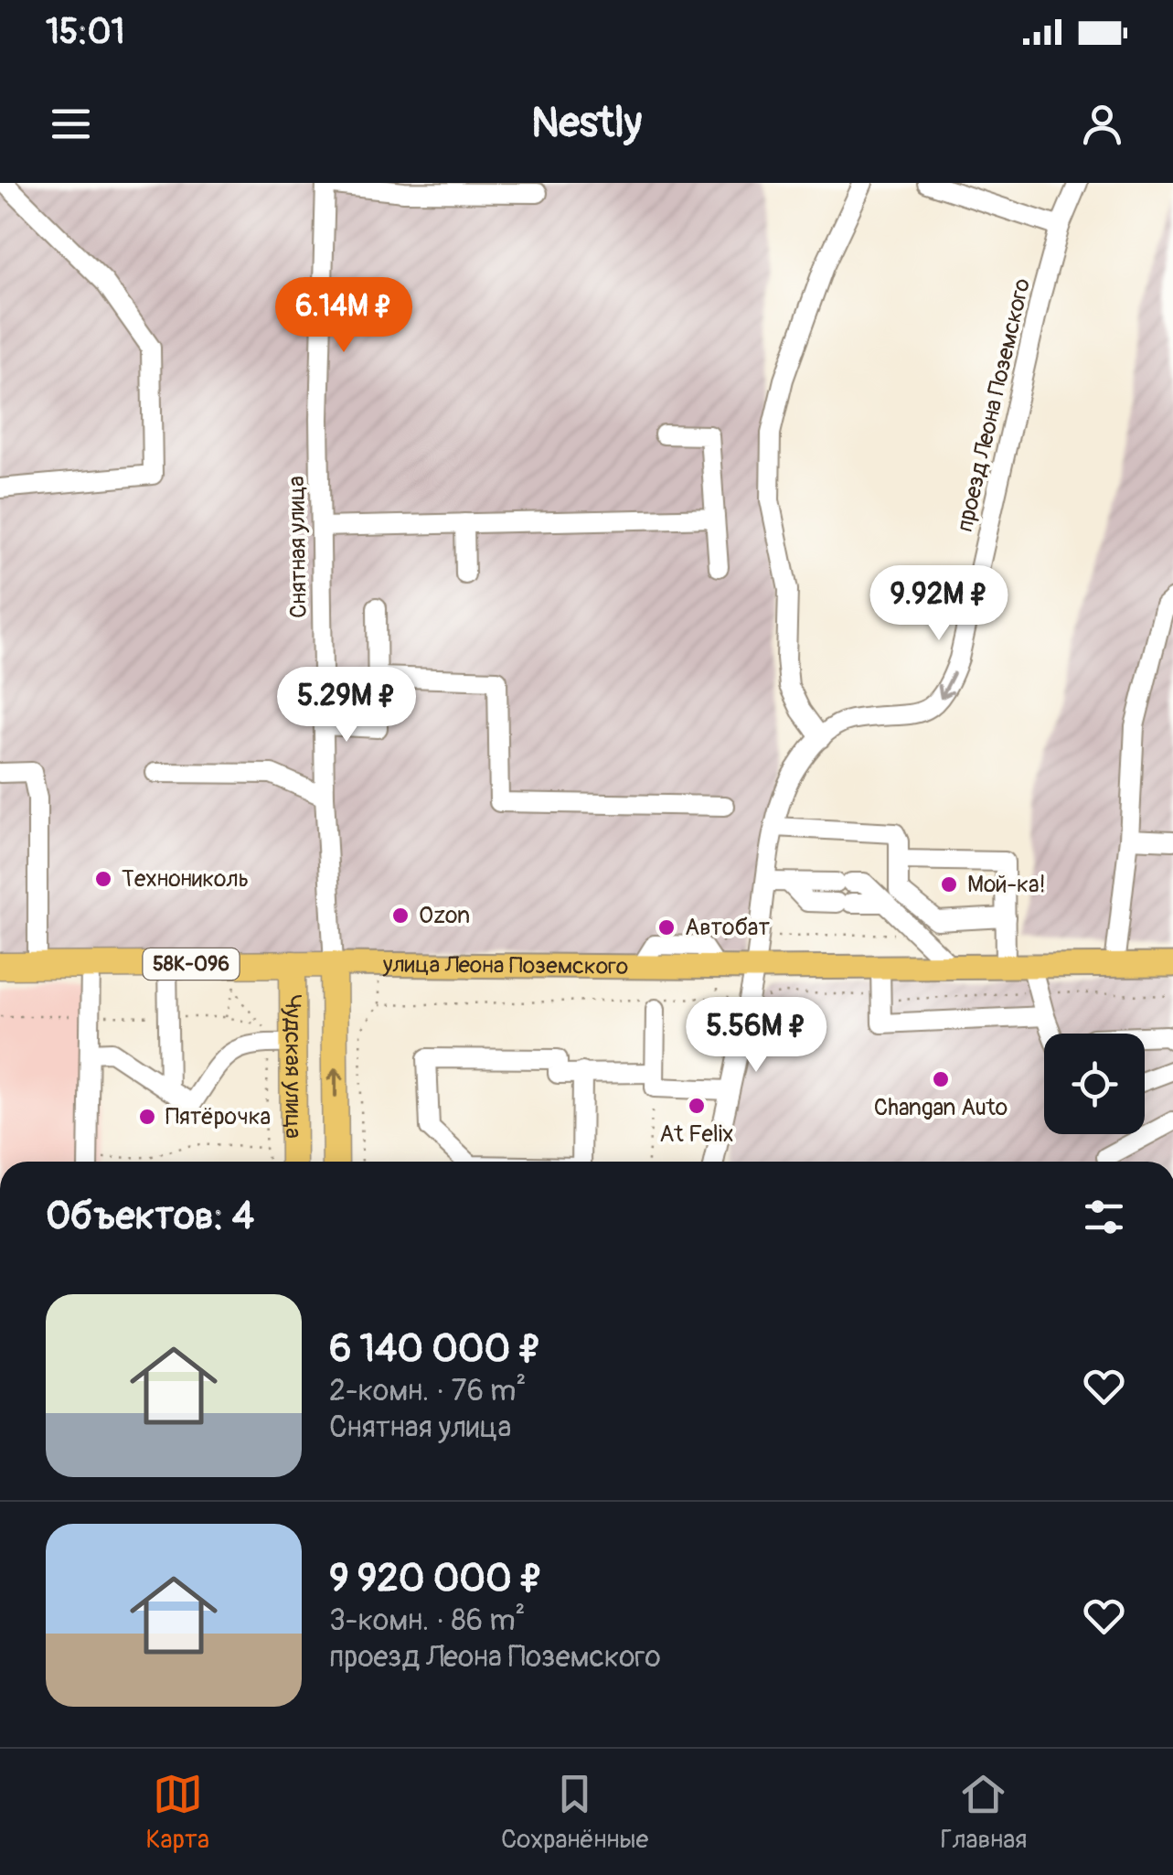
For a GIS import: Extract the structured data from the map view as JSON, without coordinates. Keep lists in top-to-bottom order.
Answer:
{
  "streets": {
    "highway": ["58К-096", "улица Леона Поземского", "Чудская улица"],
    "street": ["проезд Леона Поземского", "Снятная улица"]
  },
  "crossings": [
    ["проезд Леона Поземского", "улица Леона Поземского"],
    ["Снятная улица", "улица Леона Поземского"],
    ["Снятная улица", "Чудская улица"],
    ["улица Леона Поземского", "Чудская улица"]
  ],
  "one_way": ["проезд Леона Поземского"],
  "places": [
    "Технониколь",
    "Мой-ка!",
    "Ozon",
    "Автобат",
    "Changan Auto",
    "At Felix",
    "Пятёрочка"
  ],
  "page": {
    "status": "15:01",
    "header": "Nestly",
    "price": [
      "6.14M ₽",
      "9.92M ₽",
      "5.29M ₽",
      "5.56M ₽"
    ],
    "heading": "Объектов: 4",
    "list": [
      {
        "name": "6 140 000 ₽",
        "note": "2-комн. · 76 m² · Снятная улица"
      },
      {
        "name": "9 920 000 ₽",
        "note": "3-комн. · 86 m² · проезд Леона Поземского"
      }
    ],
    "tabs": ["Карта", "Сохранённые", "Главная"]
  }
}
